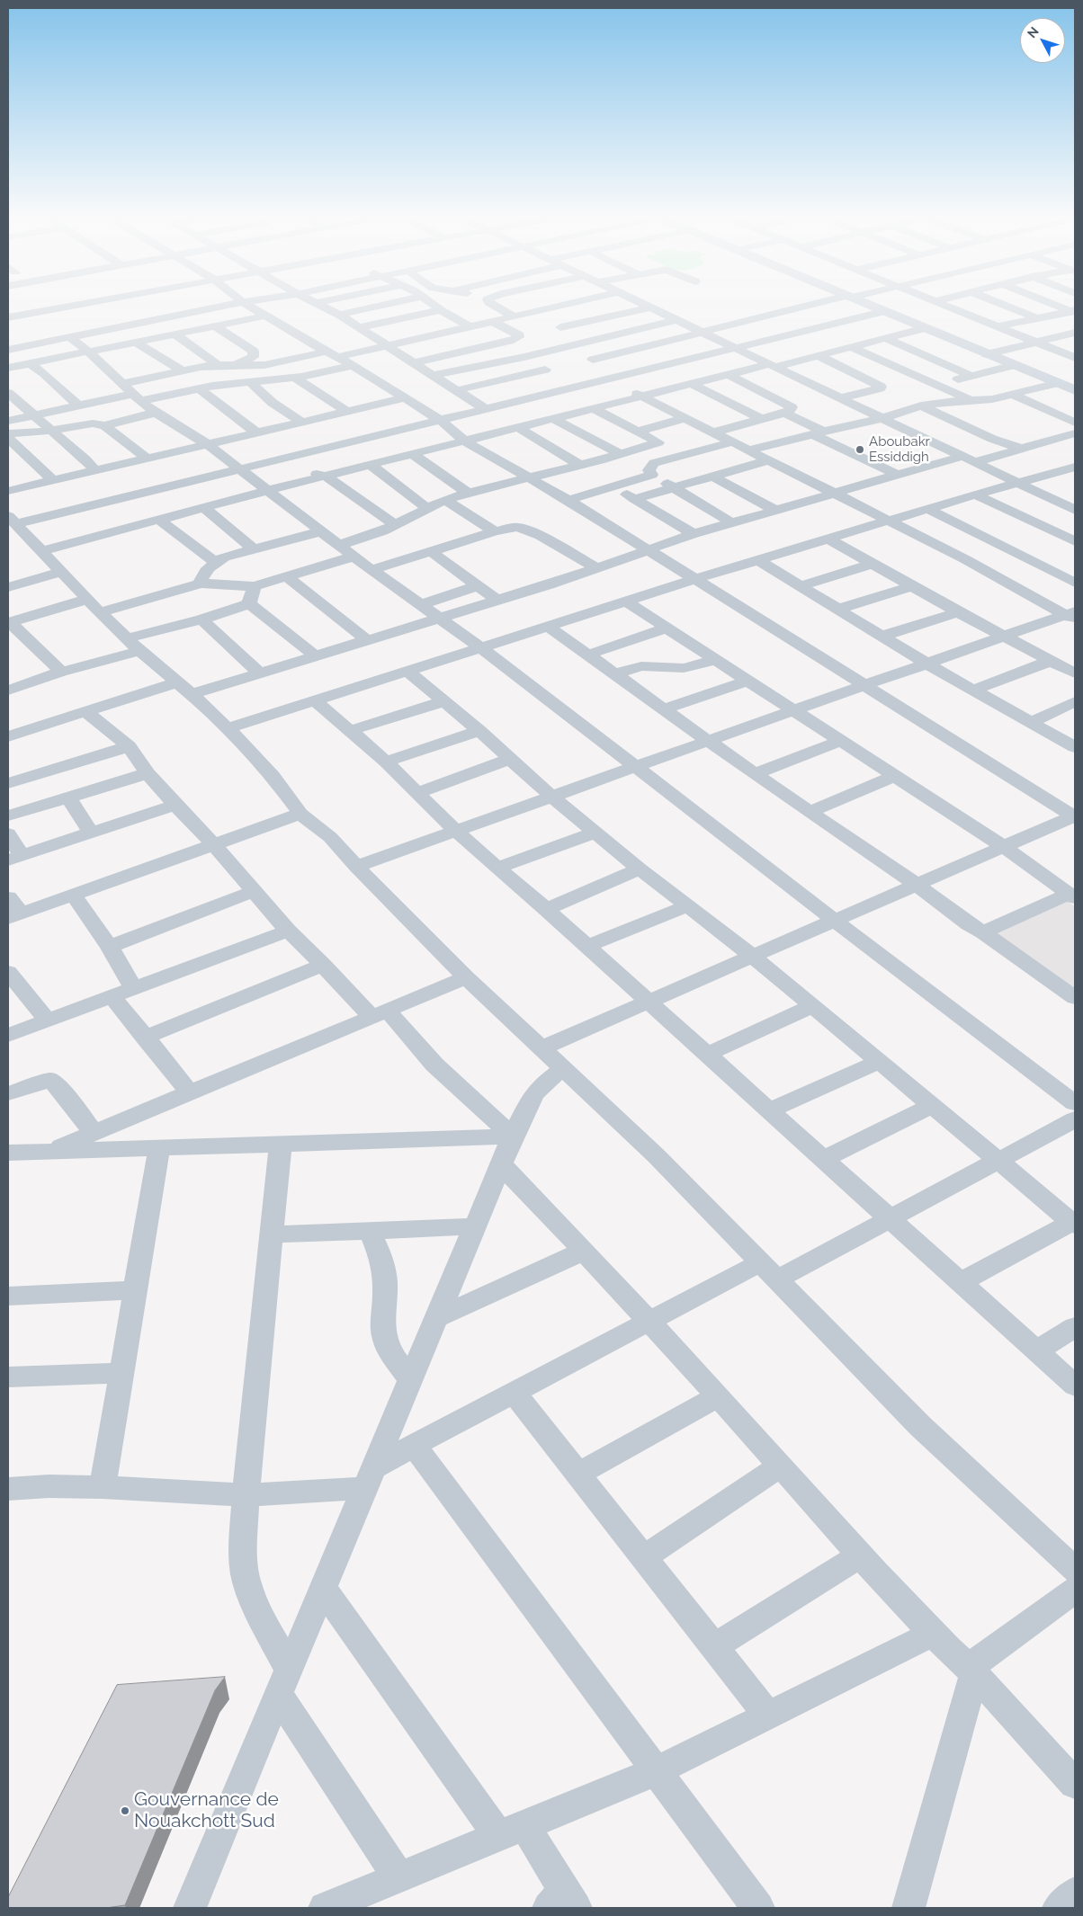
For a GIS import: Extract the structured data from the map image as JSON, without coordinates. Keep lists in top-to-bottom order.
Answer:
{
  "places": ["Aboubakr Essiddigh", "Gouvernance de Nouakchott Sud"],
  "north": "top left"
}
